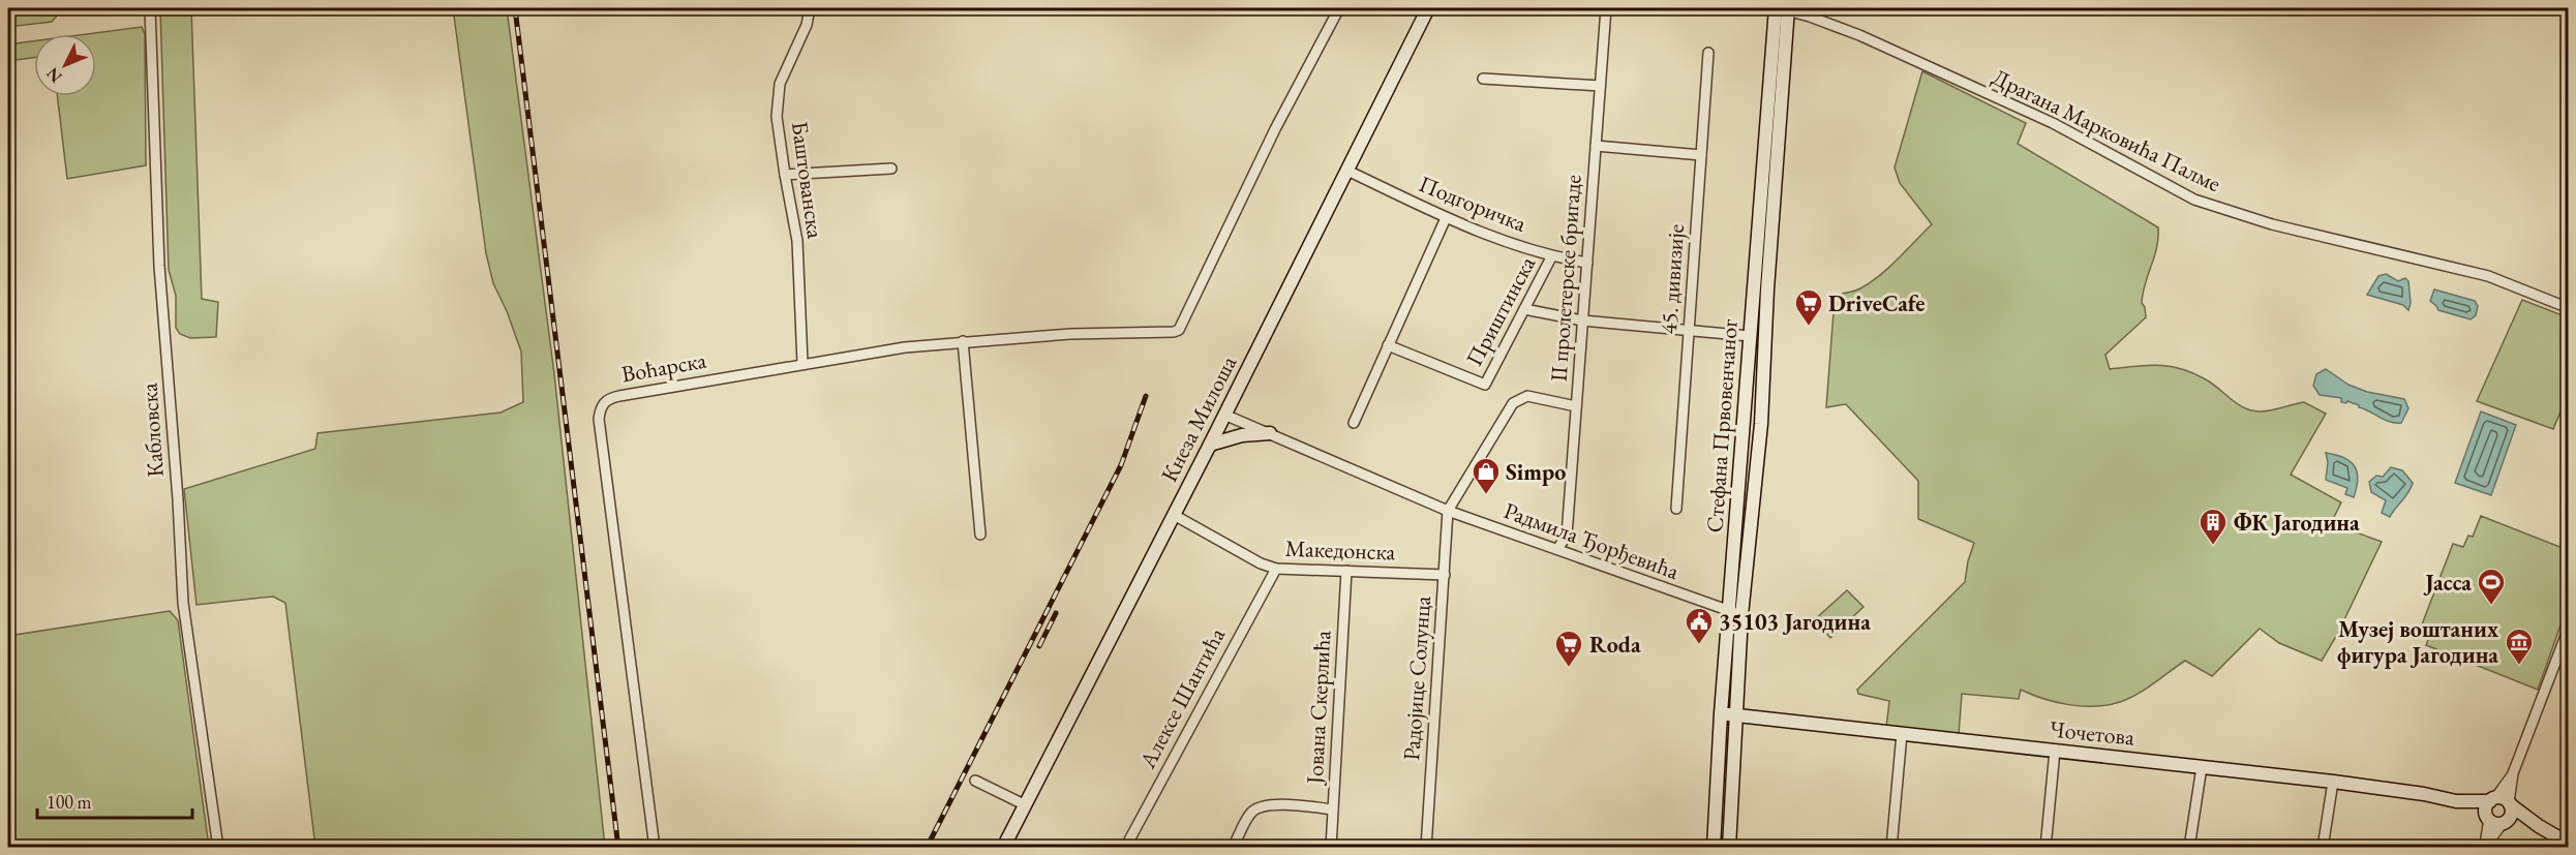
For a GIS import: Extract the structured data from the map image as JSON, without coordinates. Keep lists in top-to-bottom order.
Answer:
{
  "streets": {
    "street": [
      "Драгана Марковића Палме",
      "Баштованска",
      "Подгоричка",
      "II пролетерске бригаде",
      "45. дивизије",
      "Приштинска",
      "Воћарска",
      "Кнеза Милоша",
      "Стефана Првовенчаног",
      "Кабловска",
      "Радмила Ђорђевића",
      "Македонска",
      "Радојице Солунца",
      "Алексе Шантића",
      "Јована Скерлића",
      "Чочетова"
    ]
  },
  "crossings": [
    ["Драгана Марковића Палме", "Стефана Првовенчаног"],
    ["Баштованска", "Воћарска"],
    ["Подгоричка", "II пролетерске бригаде"],
    ["Подгоричка", "Приштинска"],
    ["Подгоричка", "Кнеза Милоша"],
    ["II пролетерске бригаде", "Радмила Ђорђевића"],
    ["Кнеза Милоша", "Радмила Ђорђевића"],
    ["Кнеза Милоша", "Македонска"],
    ["Стефана Првовенчаног", "Радмила Ђорђевића"],
    ["Стефана Првовенчаног", "Чочетова"],
    ["Радмила Ђорђевића", "Радојице Солунца"],
    ["Македонска", "Радојице Солунца"],
    ["Македонска", "Алексе Шантића"],
    ["Македонска", "Јована Скерлића"]
  ],
  "places": {
    "supermarket": ["DriveCafe", "Roda"],
    "shop": ["Simpo"],
    "building": ["ФК Јагодина"],
    "sports": ["Јасса"],
    "public building": ["35103 Јагодина"],
    "museum": ["Музеј воштаних фигура Јагодина"]
  },
  "scale_bar": "100 m",
  "north": "bottom left"
}
